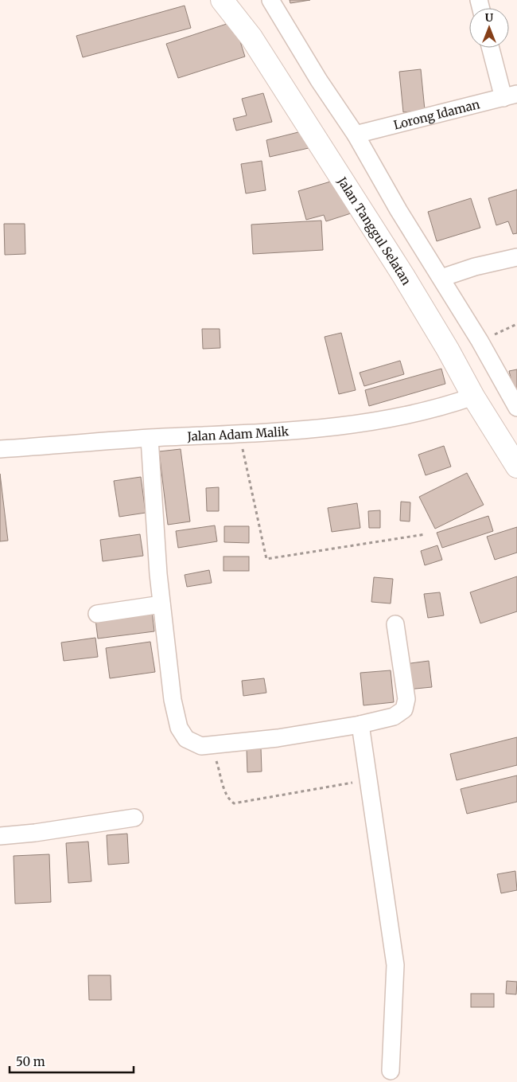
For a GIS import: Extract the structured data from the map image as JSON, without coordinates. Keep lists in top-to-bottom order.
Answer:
{
  "streets": {
    "street": ["Lorong Idaman", "Jalan Tanggul Selatan", "Jalan Adam Malik"]
  },
  "crossings": [
    ["Jalan Tanggul Selatan", "Jalan Adam Malik"]
  ],
  "scale_bar": "50 m",
  "north": "top"
}
